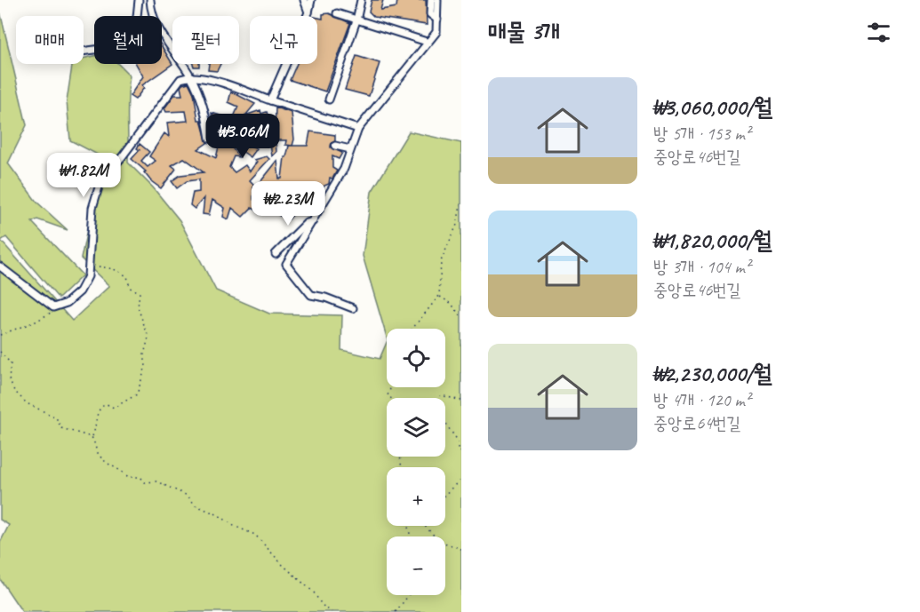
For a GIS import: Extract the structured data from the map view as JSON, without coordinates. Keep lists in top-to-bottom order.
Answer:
{
  "page": {
    "heading": "매물 3개",
    "chip": [
      "매매",
      "월세",
      "필터",
      "신규"
    ],
    "list": [
      {
        "name": "₩3,060,000/월",
        "note": "방 5개 · 153 m² · 중앙로46번길"
      },
      {
        "name": "₩1,820,000/월",
        "note": "방 3개 · 104 m² · 중앙로46번길"
      },
      {
        "name": "₩2,230,000/월",
        "note": "방 4개 · 120 m² · 중앙로64번길"
      }
    ],
    "price": ["₩3.06M", "₩1.82M", "₩2.23M"],
    "map_buttons": ["+", "−"]
  }
}
